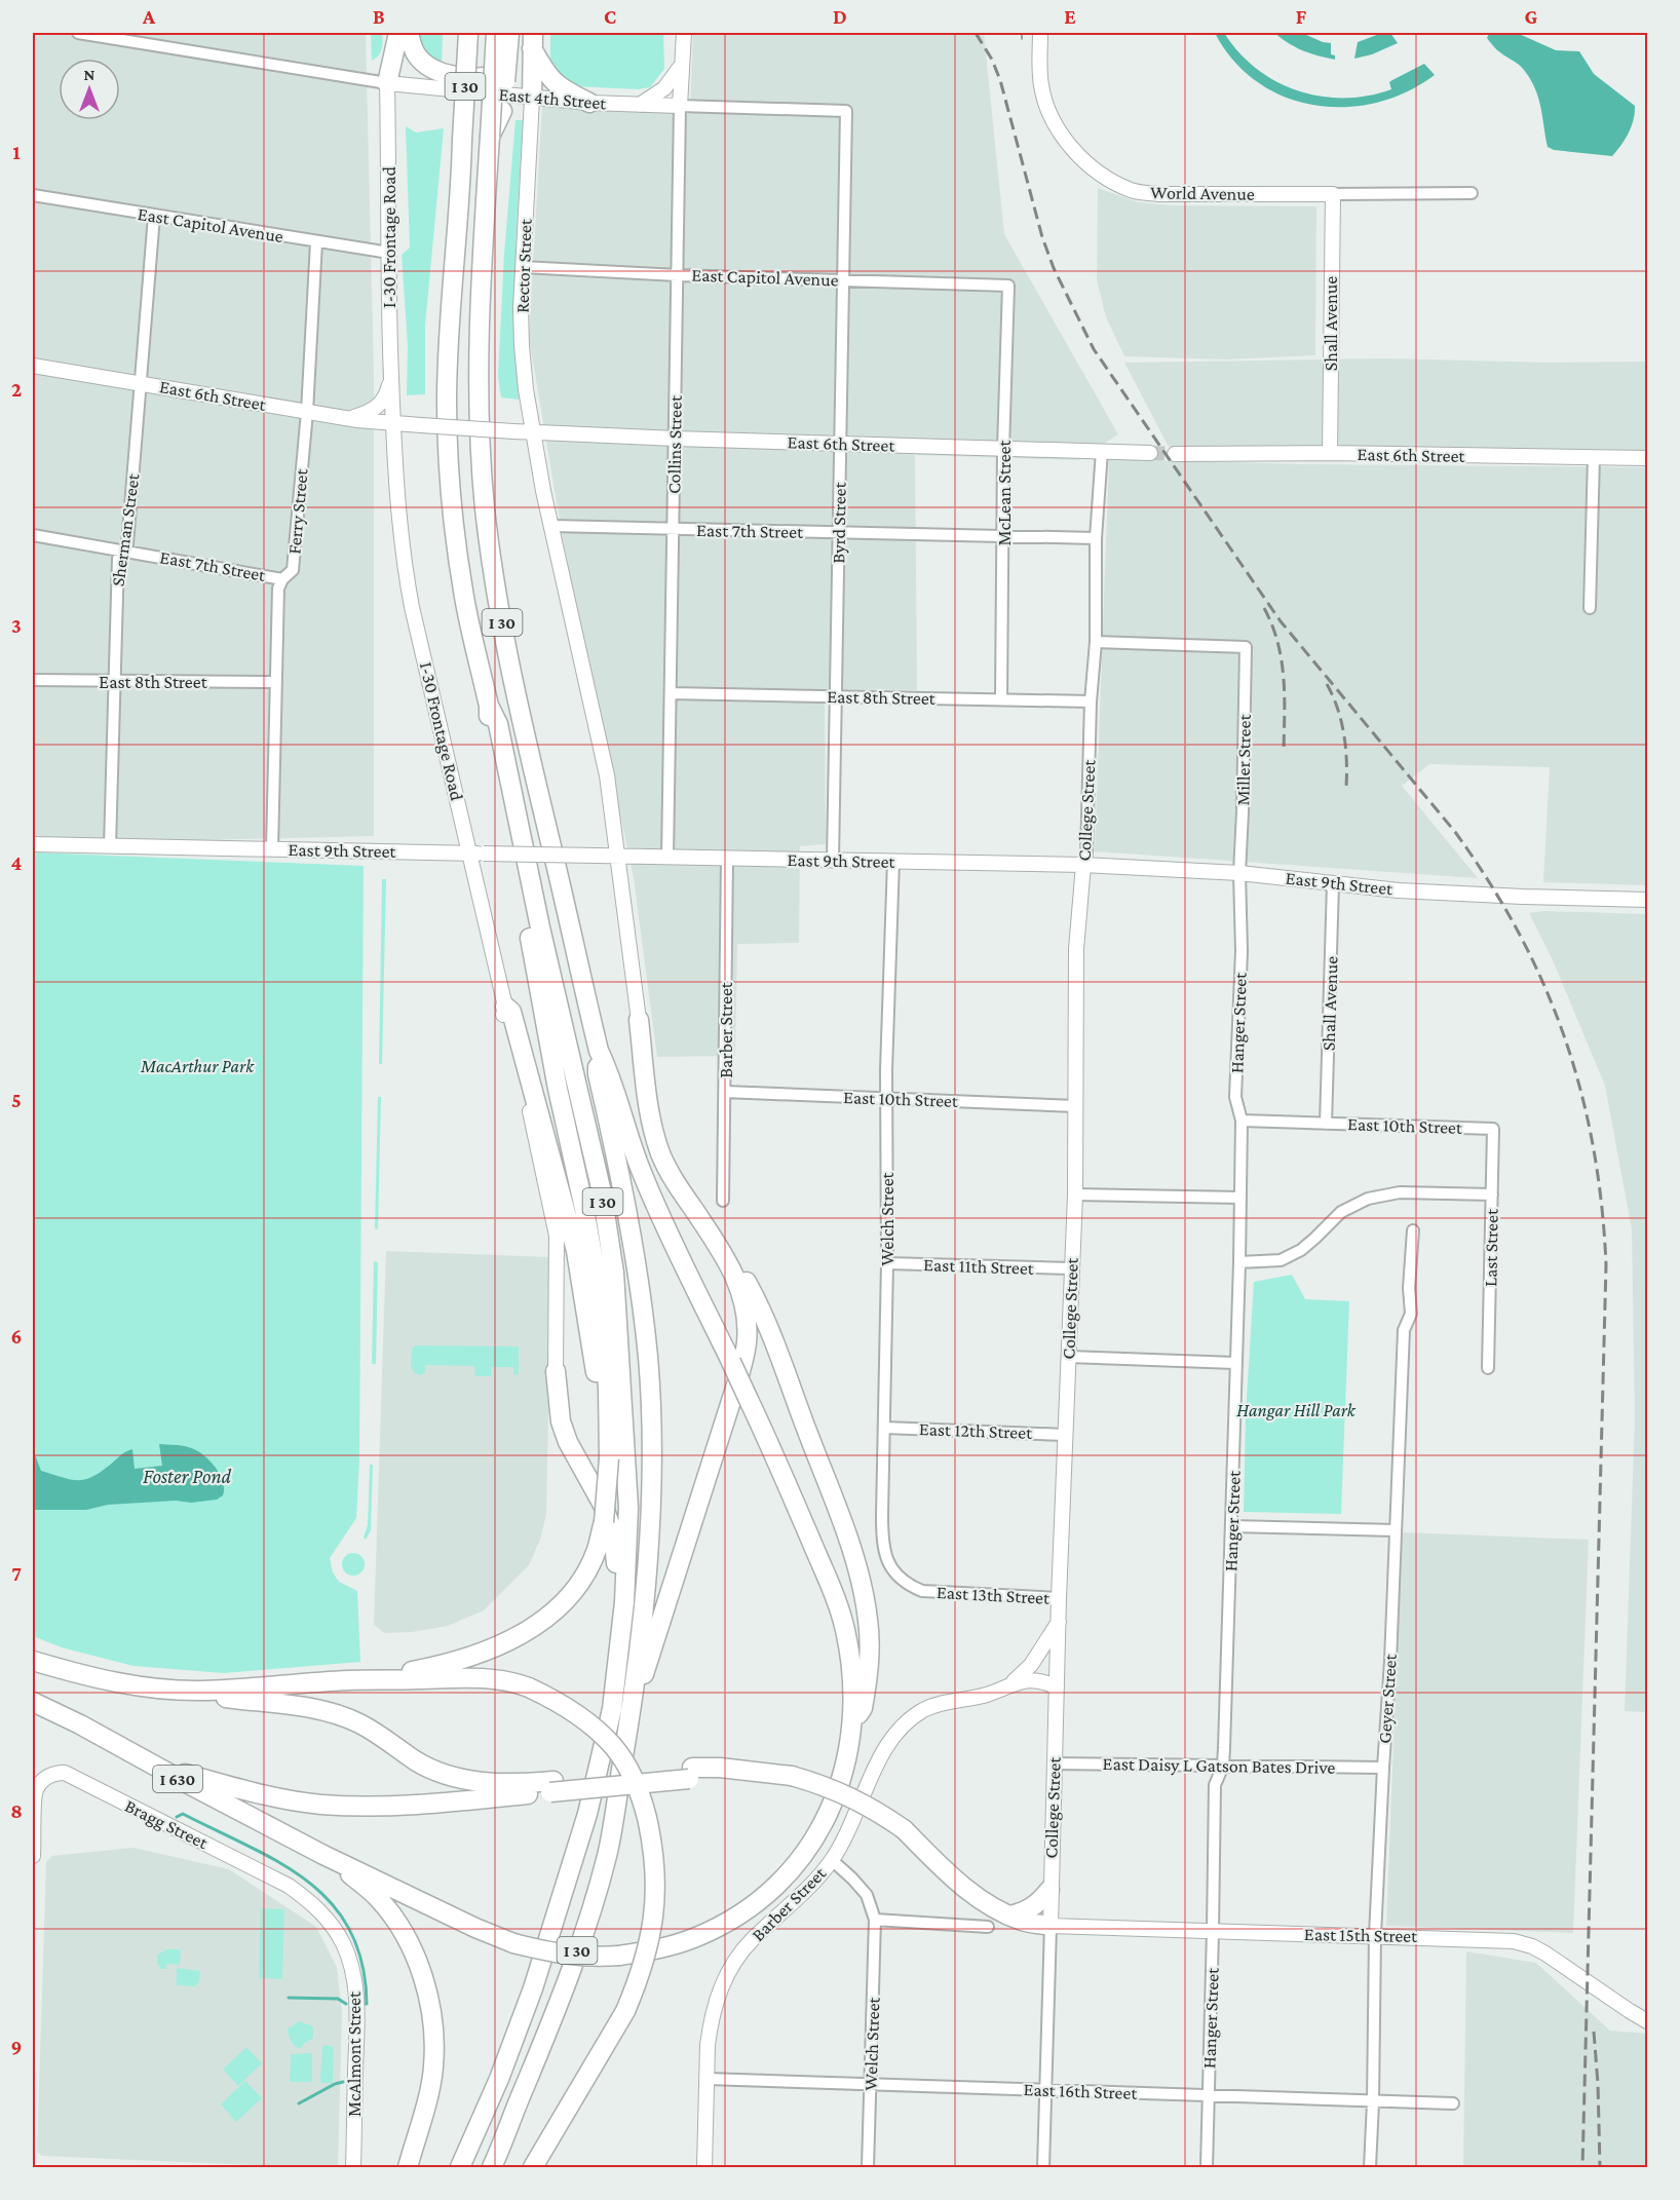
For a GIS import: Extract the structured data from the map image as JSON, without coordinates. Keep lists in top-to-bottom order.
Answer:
{
  "streets": {
    "highway": ["I 30", "I 630"],
    "main road": [
      "East 4th Street",
      "World Avenue",
      "I-30 Frontage Road",
      "Rector Street",
      "Shall Avenue",
      "East 6th Street",
      "Collins Street",
      "College Street",
      "East 9th Street",
      "Barber Street",
      "Bragg Street",
      "East 15th Street",
      "McAlmont Street"
    ],
    "street": [
      "East Capitol Avenue",
      "McLean Street",
      "Ferry Street",
      "Byrd Street",
      "Sherman Street",
      "East 7th Street",
      "East 8th Street",
      "Miller Street",
      "Hanger Street",
      "East 10th Street",
      "Welch Street",
      "Last Street",
      "East 11th Street",
      "East 12th Street",
      "East 13th Street",
      "Geyer Street",
      "East Daisy L Gatson Bates Drive",
      "East 16th Street"
    ]
  },
  "crossings": [
    ["East 4th Street", "I-30 Frontage Road"],
    ["East 4th Street", "Rector Street"],
    ["East 4th Street", "Collins Street"],
    ["East 4th Street", "Byrd Street"],
    ["World Avenue", "Shall Avenue"],
    ["East Capitol Avenue", "I-30 Frontage Road"],
    ["East Capitol Avenue", "Rector Street"],
    ["East Capitol Avenue", "Collins Street"],
    ["East Capitol Avenue", "McLean Street"],
    ["East Capitol Avenue", "Ferry Street"],
    ["East Capitol Avenue", "Byrd Street"],
    ["East Capitol Avenue", "Sherman Street"],
    ["I-30 Frontage Road", "East 6th Street"],
    ["I-30 Frontage Road", "East 9th Street"],
    ["Rector Street", "East 6th Street"],
    ["Shall Avenue", "East 6th Street"],
    ["Shall Avenue", "East 9th Street"],
    ["Shall Avenue", "East 10th Street"],
    ["East 6th Street", "Collins Street"],
    ["East 6th Street", "McLean Street"],
    ["East 6th Street", "Ferry Street"],
    ["East 6th Street", "Byrd Street"],
    ["East 6th Street", "Sherman Street"],
    ["East 6th Street", "College Street"],
    ["Collins Street", "East 7th Street"],
    ["Collins Street", "East 8th Street"],
    ["Collins Street", "East 9th Street"],
    ["McLean Street", "East 7th Street"],
    ["McLean Street", "East 8th Street"],
    ["Ferry Street", "East 7th Street"],
    ["Ferry Street", "East 8th Street"],
    ["Ferry Street", "East 9th Street"],
    ["Byrd Street", "East 7th Street"],
    ["Byrd Street", "East 8th Street"],
    ["Byrd Street", "East 9th Street"],
    ["Sherman Street", "East 7th Street"],
    ["Sherman Street", "East 8th Street"],
    ["Sherman Street", "East 9th Street"],
    ["East 7th Street", "College Street"],
    ["East 8th Street", "College Street"],
    ["Miller Street", "College Street"],
    ["Miller Street", "East 9th Street"],
    ["Miller Street", "Hanger Street"],
    ["College Street", "East 9th Street"],
    ["College Street", "Barber Street"],
    ["College Street", "East 10th Street"],
    ["College Street", "East 11th Street"],
    ["College Street", "East 12th Street"],
    ["College Street", "East 13th Street"],
    ["College Street", "East Daisy L Gatson Bates Drive"],
    ["College Street", "East 15th Street"],
    ["College Street", "East 16th Street"],
    ["East 9th Street", "Hanger Street"],
    ["East 9th Street", "Barber Street"],
    ["East 9th Street", "Welch Street"],
    ["Hanger Street", "East 10th Street"],
    ["Hanger Street", "East Daisy L Gatson Bates Drive"],
    ["Hanger Street", "East 15th Street"],
    ["Hanger Street", "East 16th Street"],
    ["Barber Street", "East 10th Street"],
    ["Barber Street", "East 16th Street"],
    ["East 10th Street", "Welch Street"],
    ["East 10th Street", "Last Street"],
    ["Welch Street", "East 11th Street"],
    ["Welch Street", "East 12th Street"],
    ["Welch Street", "East 13th Street"],
    ["Welch Street", "East 16th Street"],
    ["Geyer Street", "East Daisy L Gatson Bates Drive"],
    ["Geyer Street", "East 15th Street"],
    ["Geyer Street", "East 16th Street"],
    ["Bragg Street", "McAlmont Street"]
  ],
  "water": ["Foster Pond"],
  "parks": ["MacArthur Park", "Hangar Hill Park"],
  "north": "top",
  "grid": {
    "columns": [
      "A",
      "B",
      "C",
      "D",
      "E",
      "F",
      "G"
    ],
    "rows": [
      "1",
      "2",
      "3",
      "4",
      "5",
      "6",
      "7",
      "8",
      "9"
    ]
  }
}
